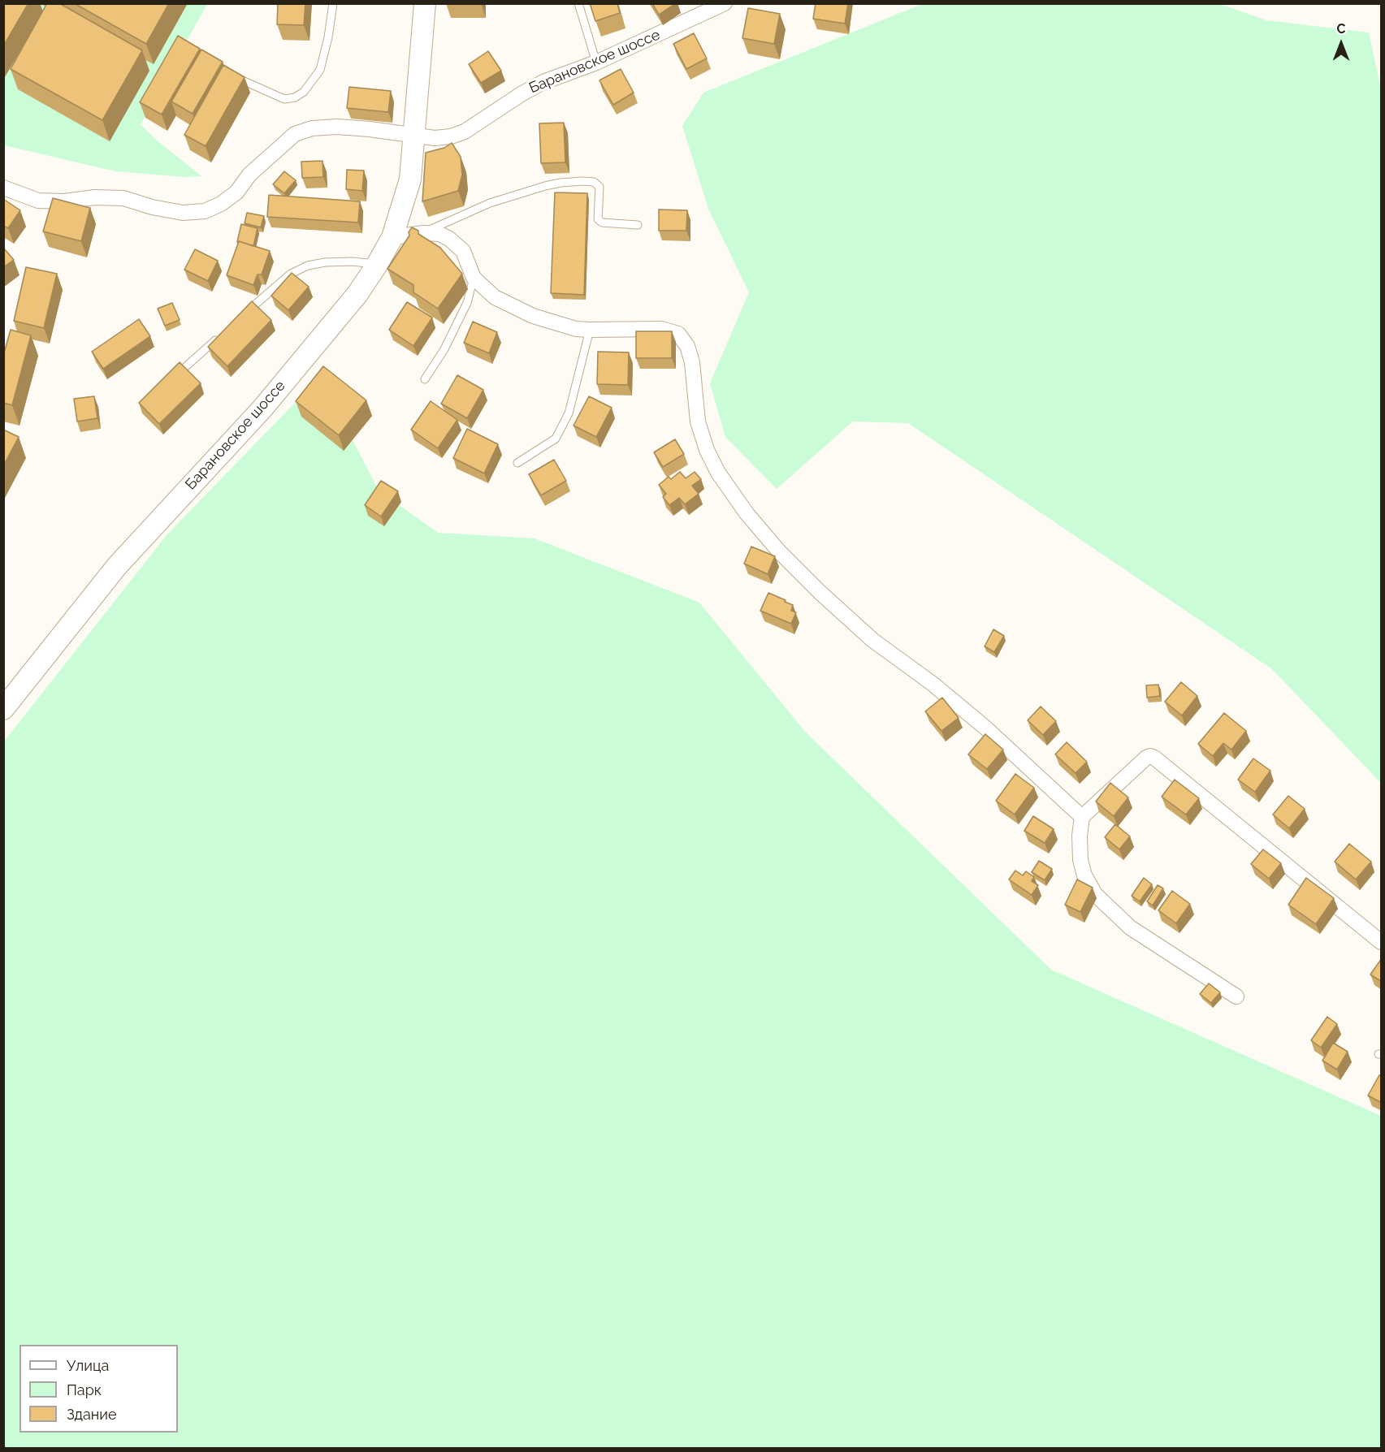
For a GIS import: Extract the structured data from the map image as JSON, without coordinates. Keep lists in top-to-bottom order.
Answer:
{
  "streets": {
    "main road": ["Барановское шоссе"]
  },
  "legend": ["Улица", "Парк", "Здание"],
  "north": "top"
}
